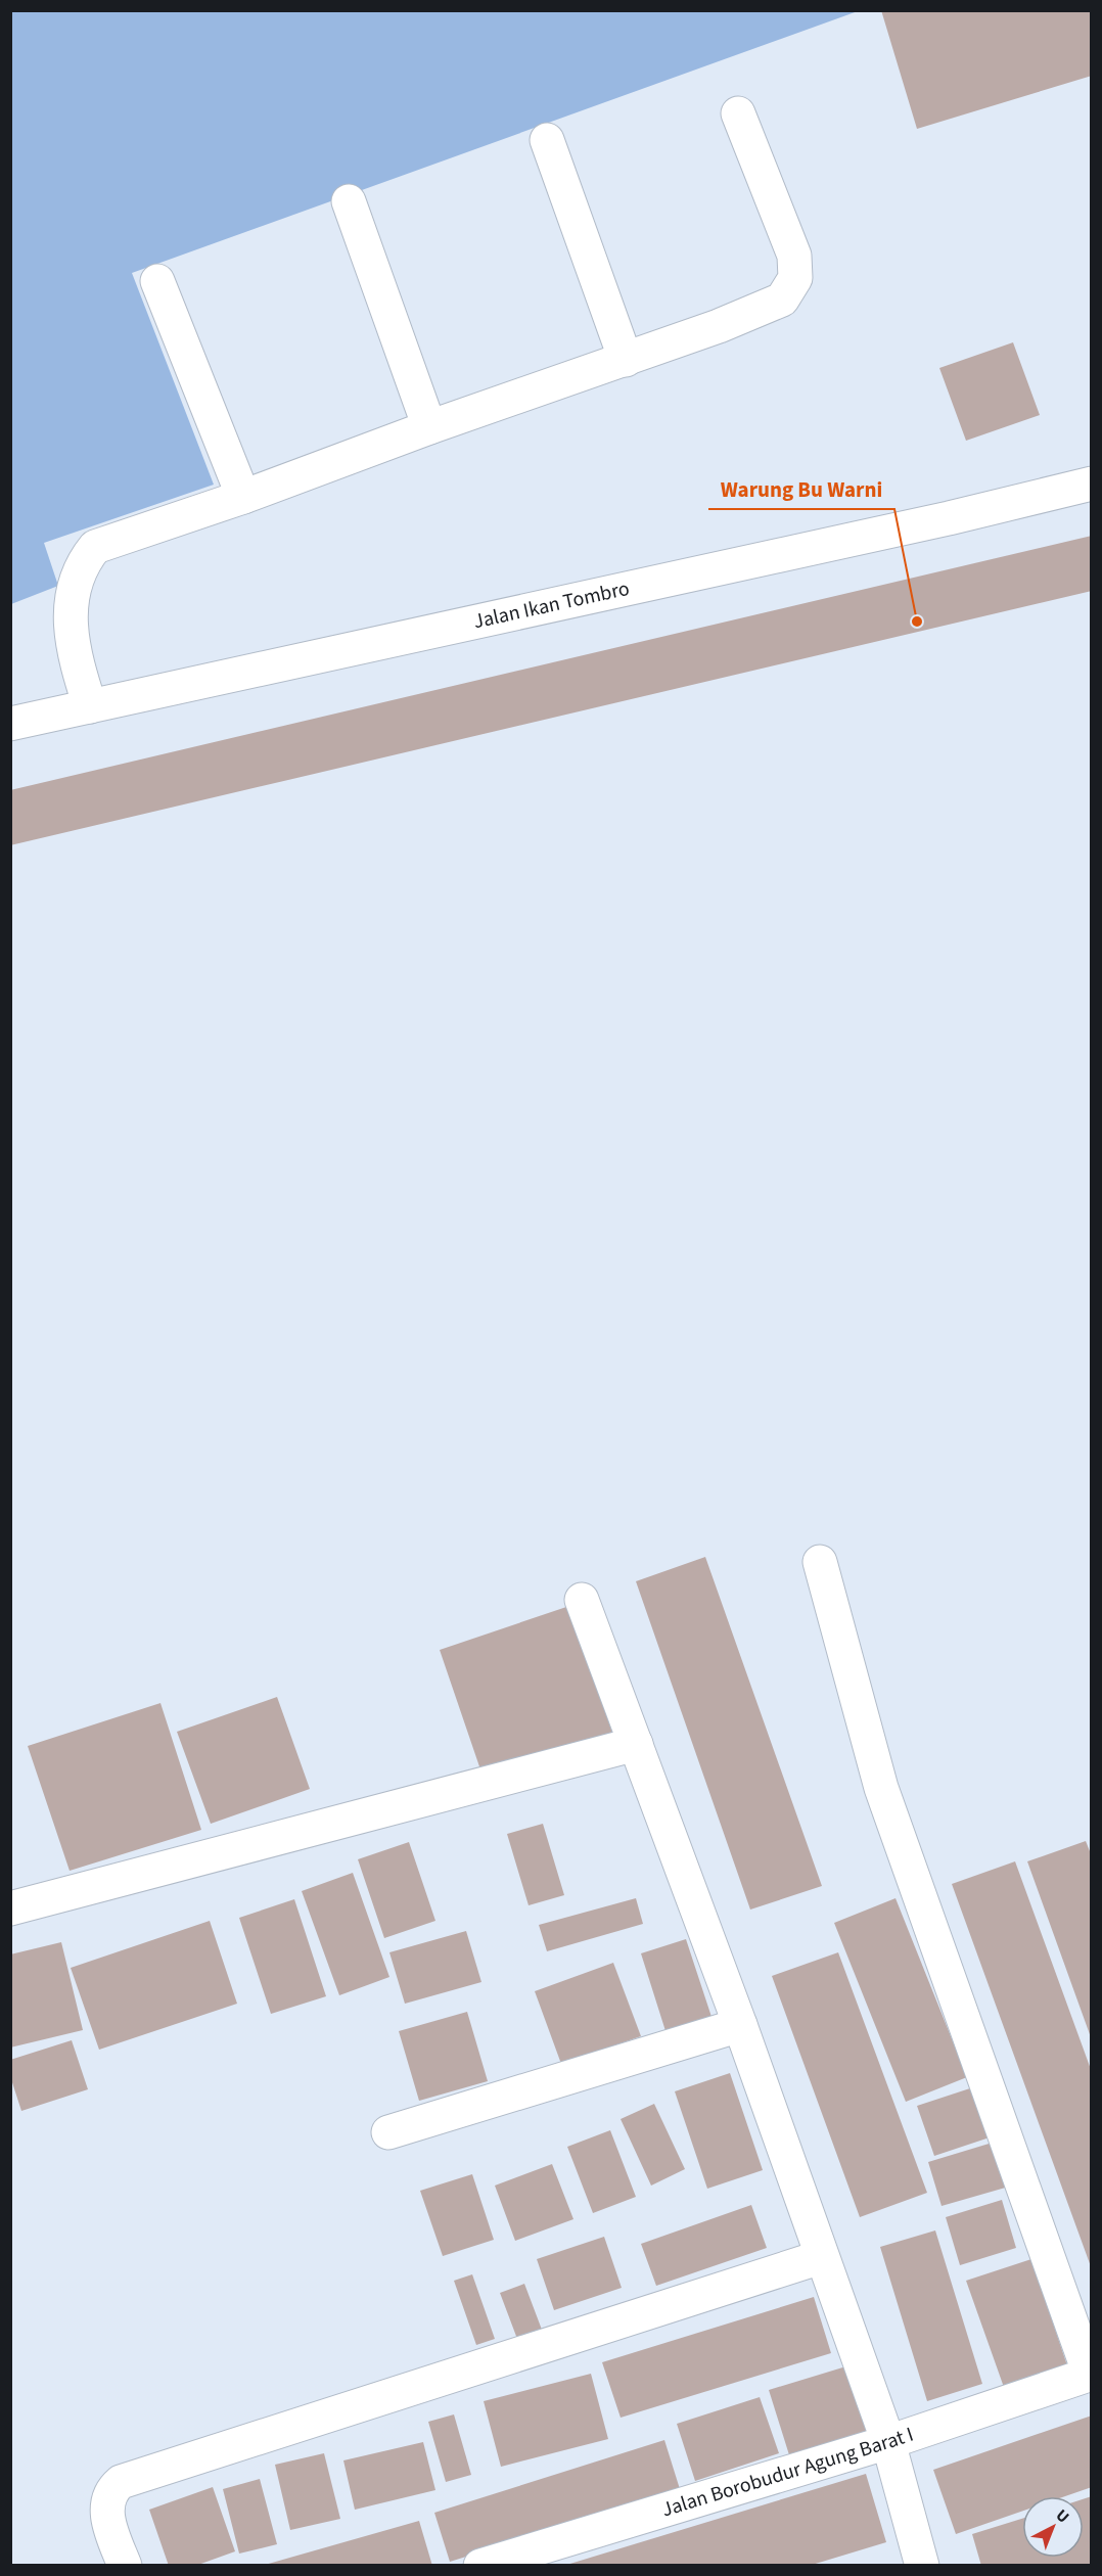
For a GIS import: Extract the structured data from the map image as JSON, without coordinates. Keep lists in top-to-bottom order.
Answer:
{
  "streets": {
    "street": ["Jalan Ikan Tombro", "Jalan Borobudur Agung Barat I"]
  },
  "places": ["Warung Bu Warni"],
  "north": "top right"
}
